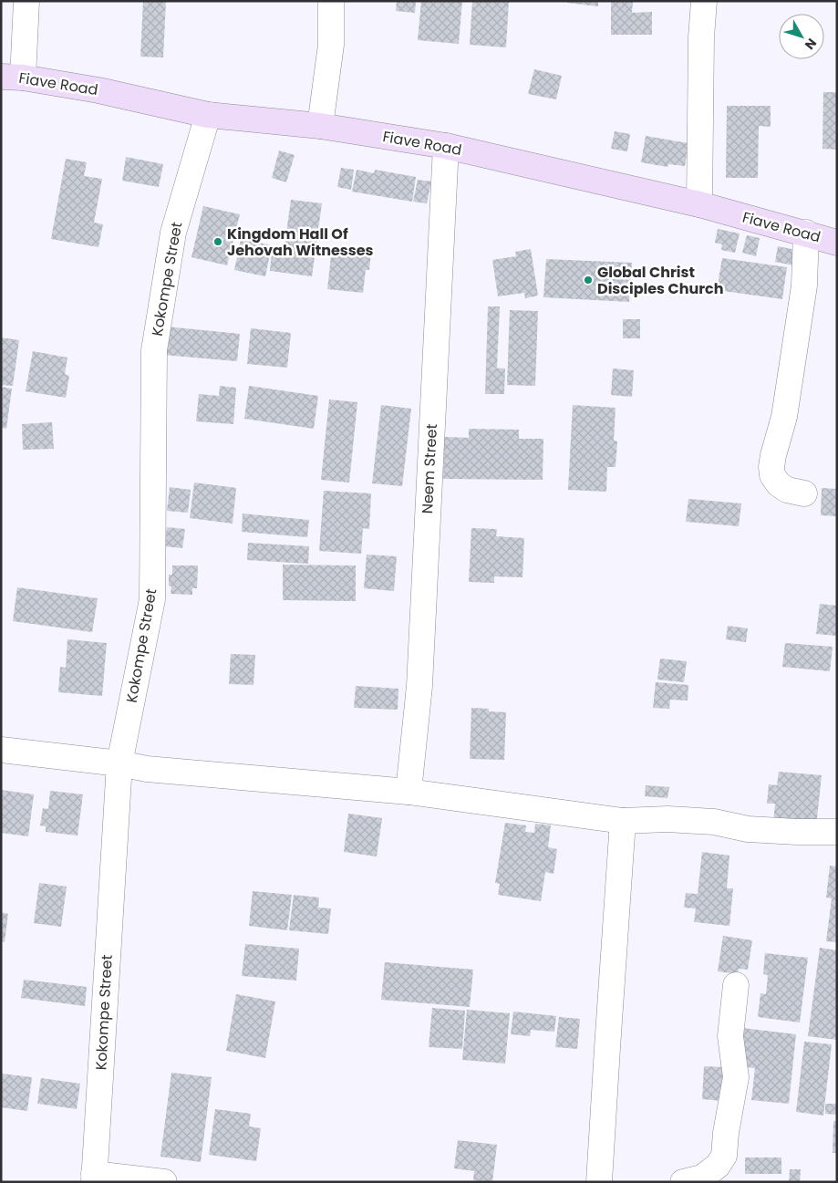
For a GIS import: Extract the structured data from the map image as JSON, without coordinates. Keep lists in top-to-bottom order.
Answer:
{
  "streets": {
    "street": ["Fiave Road", "Kokompe Street", "Neem Street"]
  },
  "crossings": [
    ["Fiave Road", "Kokompe Street"],
    ["Fiave Road", "Neem Street"]
  ],
  "places": ["Kingdom Hall Of Jehovah Witnesses", "Global Christ Disciples Church"],
  "north": "bottom right"
}
